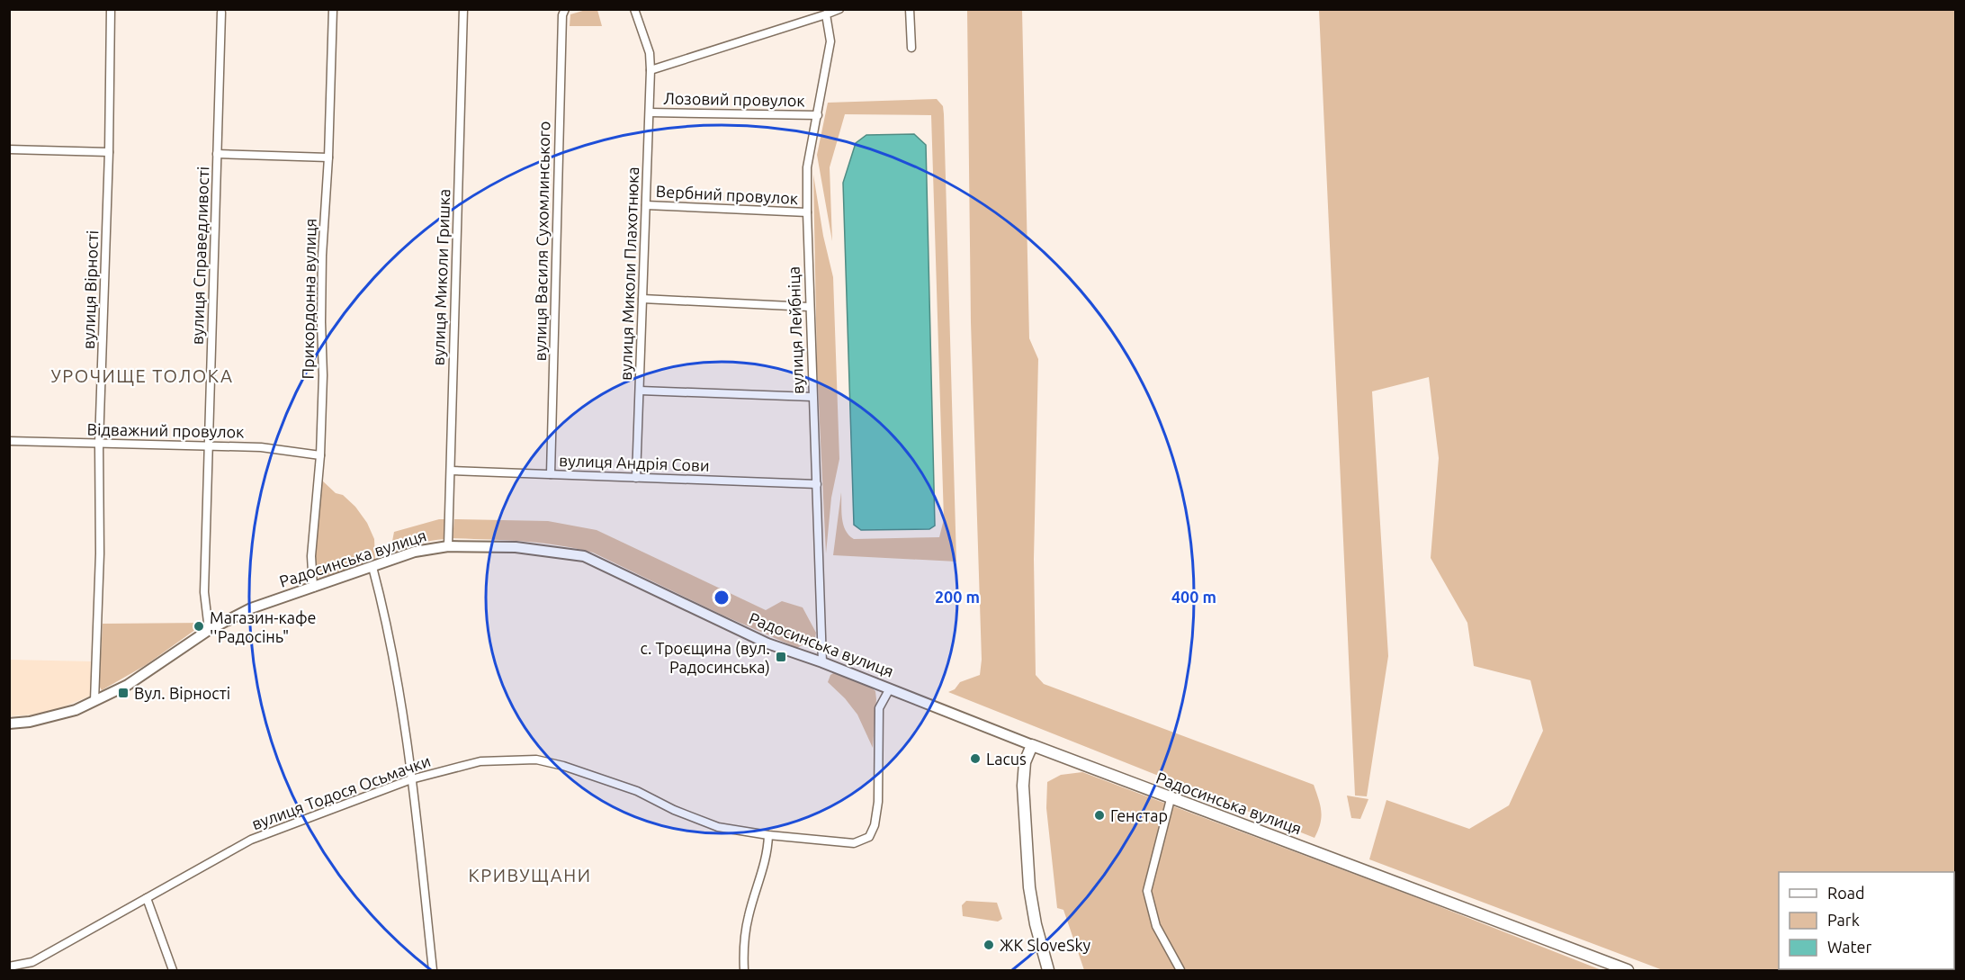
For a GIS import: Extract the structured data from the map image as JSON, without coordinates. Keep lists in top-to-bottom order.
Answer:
{
  "streets": {
    "main road": ["Радосинська вулиця"],
    "street": [
      "Лозовий провулок",
      "Вербний провулок",
      "вулиця Василя Сухомлинського",
      "вулиця Справедливості",
      "вулиця Миколи Плахотнюка",
      "вулиця Миколи Гришка",
      "вулиця Вірності",
      "Прикордонна вулиця",
      "вулиця Лейбніца",
      "Відважний провулок",
      "вулиця Андрія Сови",
      "вулиця Тодося Осьмачки"
    ]
  },
  "crossings": [
    ["Лозовий провулок", "вулиця Миколи Плахотнюка"],
    ["Лозовий провулок", "вулиця Лейбніца"],
    ["Вербний провулок", "вулиця Миколи Плахотнюка"],
    ["Вербний провулок", "вулиця Лейбніца"],
    ["вулиця Василя Сухомлинського", "вулиця Андрія Сови"],
    ["вулиця Справедливості", "Відважний провулок"],
    ["вулиця Справедливості", "Радосинська вулиця"],
    ["вулиця Миколи Плахотнюка", "вулиця Андрія Сови"],
    ["вулиця Миколи Гришка", "вулиця Андрія Сови"],
    ["вулиця Миколи Гришка", "Радосинська вулиця"],
    ["вулиця Вірності", "Відважний провулок"],
    ["вулиця Вірності", "Радосинська вулиця"],
    ["Прикордонна вулиця", "Відважний провулок"],
    ["Прикордонна вулиця", "Радосинська вулиця"],
    ["вулиця Лейбніца", "вулиця Андрія Сови"],
    ["вулиця Лейбніца", "Радосинська вулиця"],
    ["Радосинська вулиця", "вулиця Тодося Осьмачки"]
  ],
  "districts": ["УРОЧИЩЕ ТОЛОКА", "КРИВУЩАНИ"],
  "places": {
    "other": [
      "Магазин-кафе ''Радосінь\"",
      "Lacus",
      "Генстар",
      "ЖК SloveSky"
    ],
    "transit": ["с. Троєщина (вул. Радосинська)", "Вул. Вірності"]
  },
  "legend": ["Road", "Park", "Water"],
  "rings": ["200 m", "400 m"]
}
